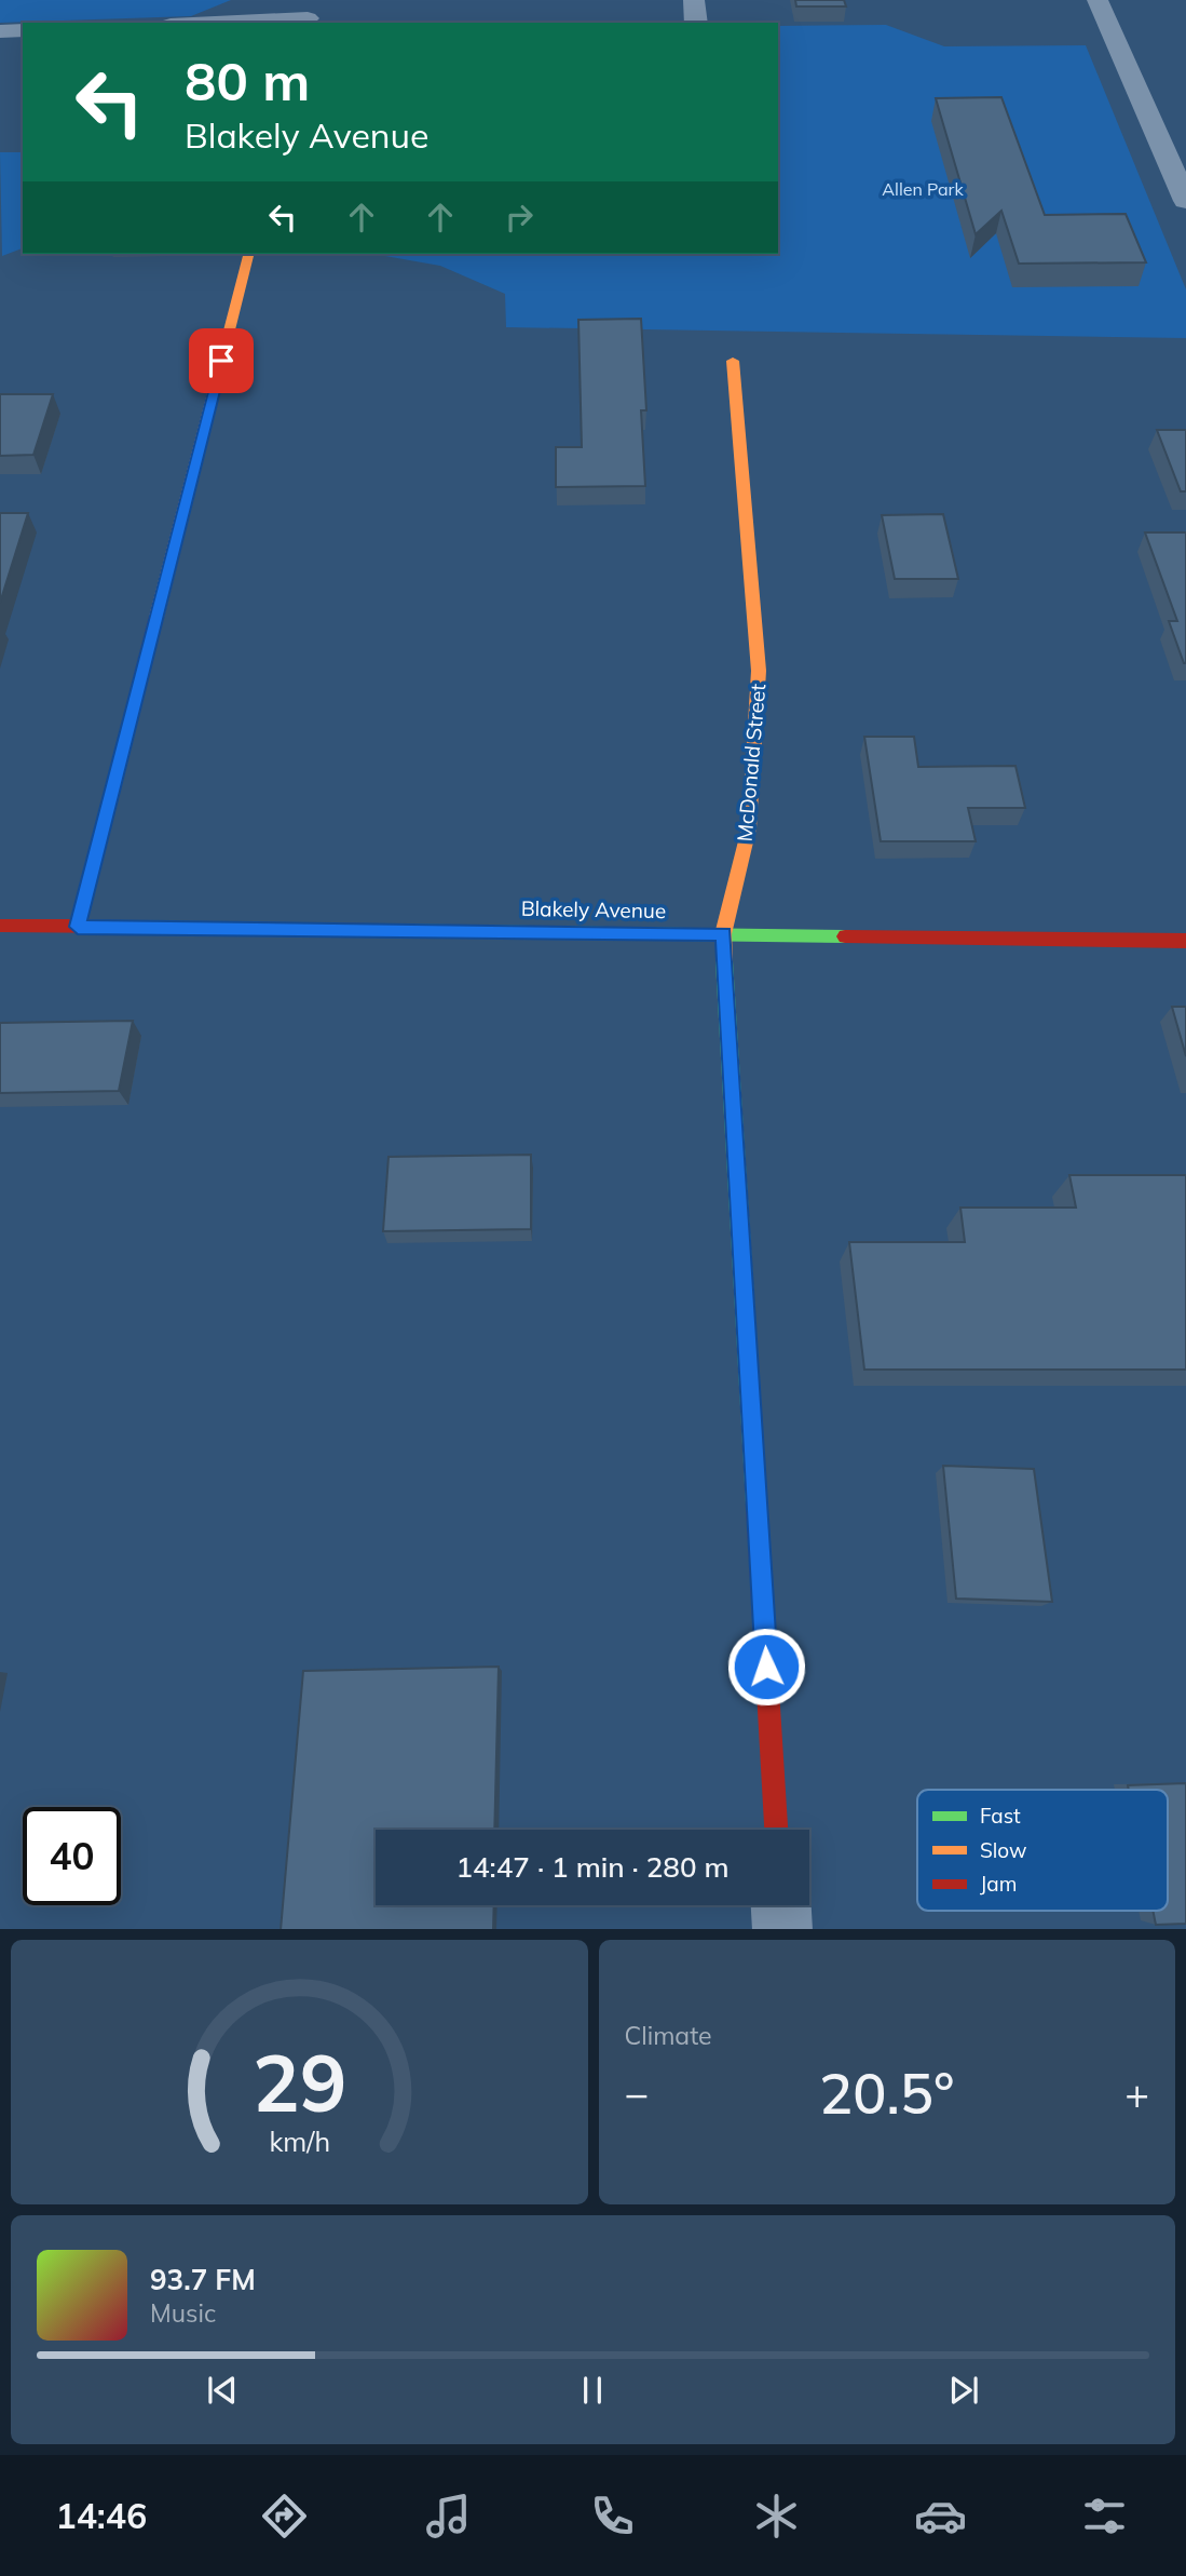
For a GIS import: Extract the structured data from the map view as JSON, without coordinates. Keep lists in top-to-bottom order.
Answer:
{
  "streets": {
    "street": ["McDonald Street", "Blakely Avenue"]
  },
  "crossings": [
    ["McDonald Street", "Blakely Avenue"]
  ],
  "parks": ["Allen Park"],
  "legend": ["Fast", "Slow", "Jam"],
  "page": {
    "turn": ["80 m", "Blakely Avenue"],
    "limit": "40",
    "trip": "14:47 · 1 min · 280 m",
    "tile": "Climate",
    "heat": ["−", "20.5°", "+"],
    "song": ["93.7 FM", "Music"],
    "tabs": "14:46",
    "gauge": ["29", "km/h"]
  }
}
